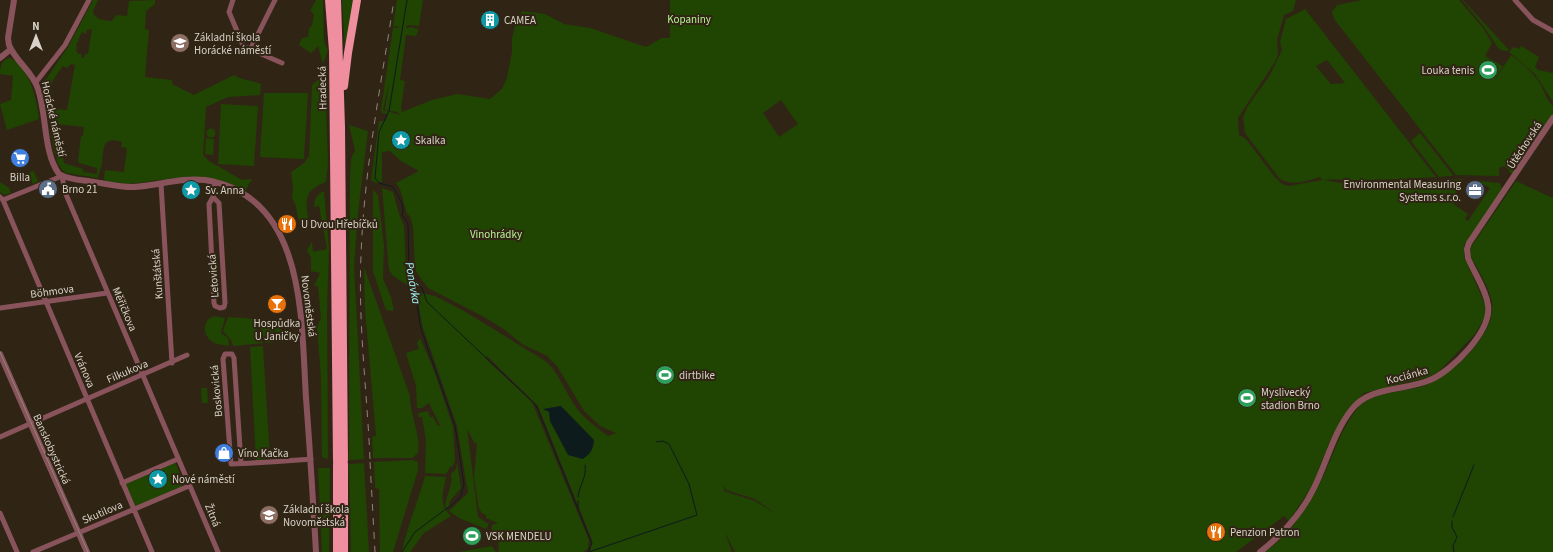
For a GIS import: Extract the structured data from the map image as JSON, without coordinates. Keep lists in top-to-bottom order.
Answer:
{
  "streets": {
    "highway": ["Hradecká"],
    "street": [
      "Horácké náměstí",
      "Útěchovská",
      "Kunštátská",
      "Letovická",
      "Böhmova",
      "Novoměstská",
      "Měřičkova",
      "Vránova",
      "Filkukova",
      "Kociánka",
      "Boskovická",
      "Banskobystrická",
      "Skutilova",
      "Žitná"
    ]
  },
  "crossings": [
    ["Horácké náměstí", "Novoměstská"],
    ["Horácké náměstí", "Měřičkova"],
    ["Útěchovská", "Kociánka"],
    ["Kunštátská", "Novoměstská"],
    ["Kunštátská", "Filkukova"],
    ["Letovická", "Novoměstská"],
    ["Böhmova", "Měřičkova"],
    ["Böhmova", "Vránova"],
    ["Novoměstská", "Měřičkova"],
    ["Novoměstská", "Boskovická"],
    ["Měřičkova", "Filkukova"],
    ["Vránova", "Filkukova"],
    ["Vránova", "Skutilova"],
    ["Filkukova", "Banskobystrická"],
    ["Banskobystrická", "Skutilova"]
  ],
  "water": ["Ponávka"],
  "parks": ["Kopaniny", "Vinohrádky"],
  "places": {
    "building": ["CAMEA"],
    "school or university": ["Základní škola Horácké náměstí", "Základní škola Novoměstská"],
    "sports": [
      "Louka tenis",
      "dirtbike",
      "Myslivecký stadion Brno",
      "VSK MENDELU"
    ],
    "place": ["Skalka", "Sv. Anna", "Nové náměstí"],
    "supermarket": ["Billa"],
    "public building": ["Brno 21"],
    "office": ["Environmental Measuring Systems s.r.o."],
    "restaurant": ["U Dvou Hřebíčků", "Penzion Patron"],
    "bar": ["Hospůdka U Janičky"],
    "shop": ["Víno Kačka"]
  },
  "north": "top"
}
